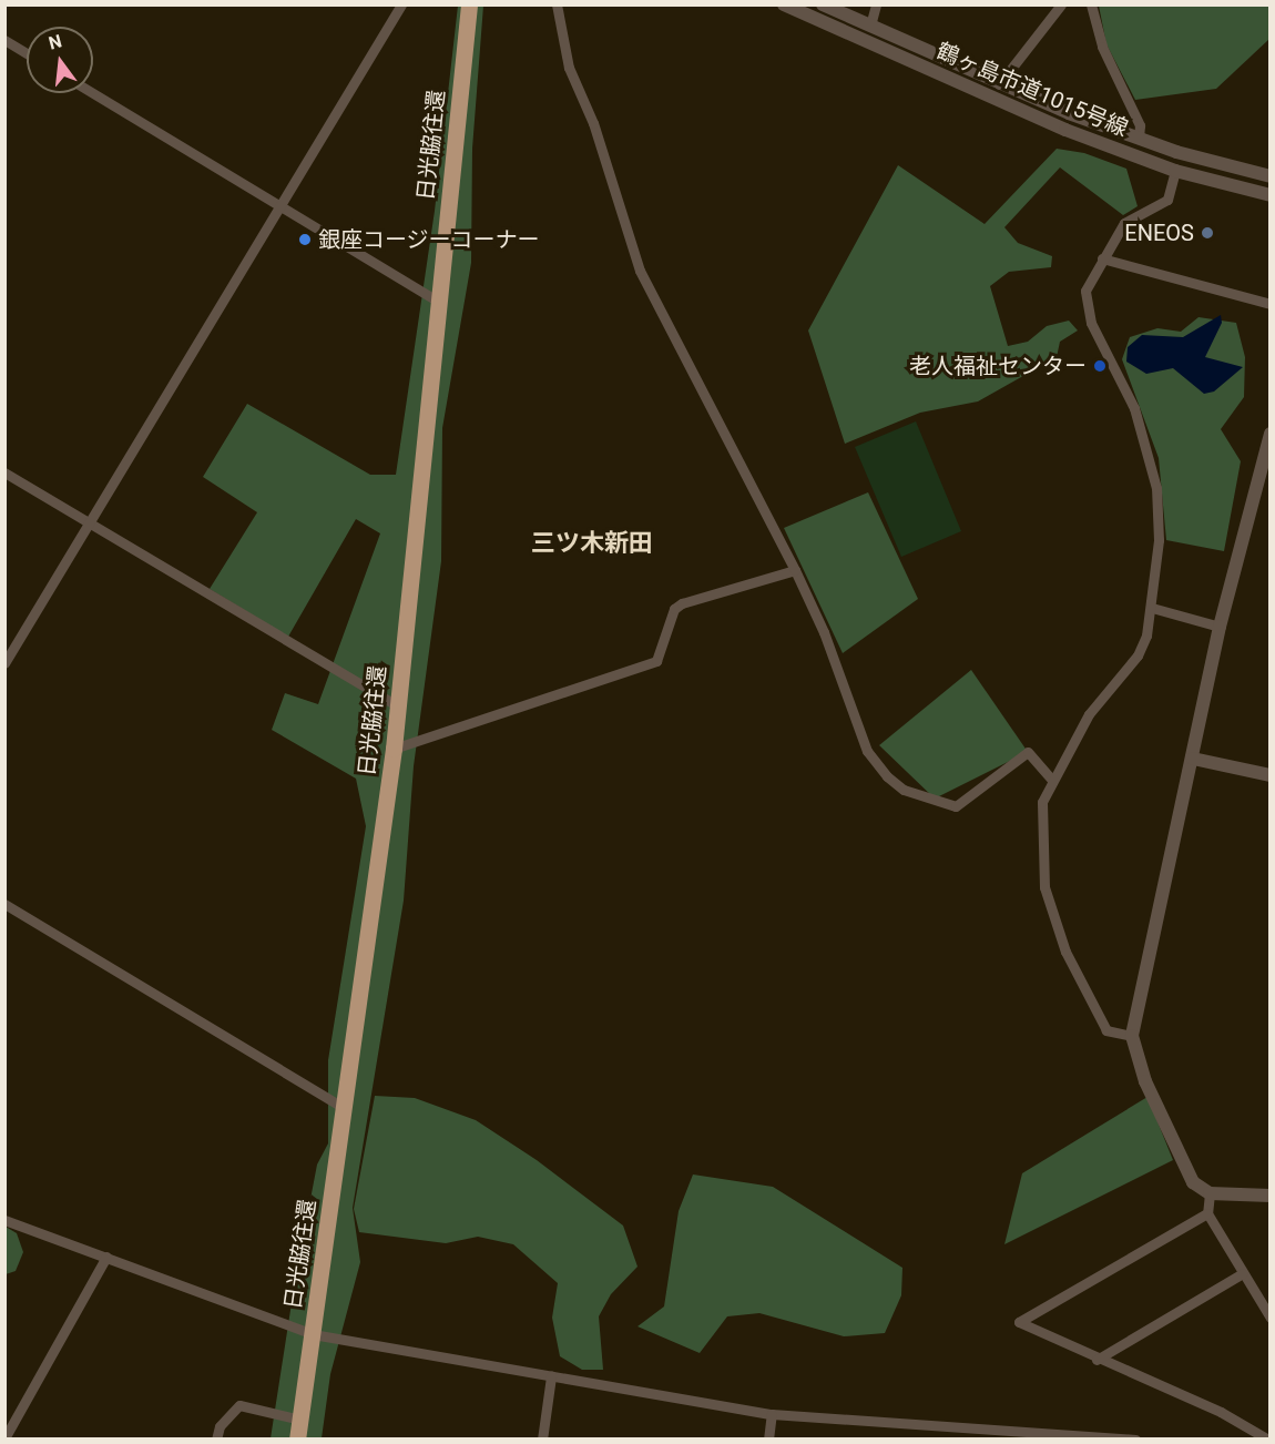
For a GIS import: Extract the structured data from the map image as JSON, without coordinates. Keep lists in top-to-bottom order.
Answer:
{
  "streets": {
    "highway": ["日光脇往還"],
    "street": ["鶴ヶ島市道1015号線"]
  },
  "districts": ["三ツ木新田"],
  "places": ["ENEOS", "銀座コージーコーナー", "老人福祉センター"],
  "north": "top"
}
